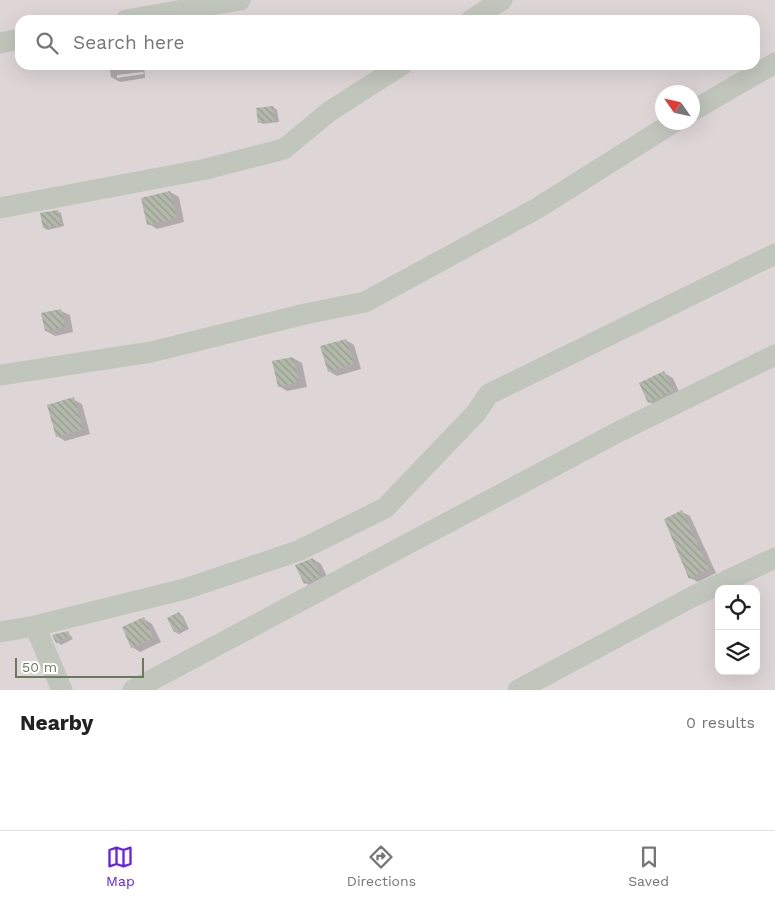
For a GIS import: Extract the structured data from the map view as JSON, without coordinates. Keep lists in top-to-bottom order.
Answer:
{
  "scale_bar": "50 m",
  "north": "top left",
  "page": {
    "search": "Search here",
    "scale": "50 m",
    "heading": ["Nearby", "0 results"],
    "nav": ["Map", "Directions", "Saved"]
  }
}
